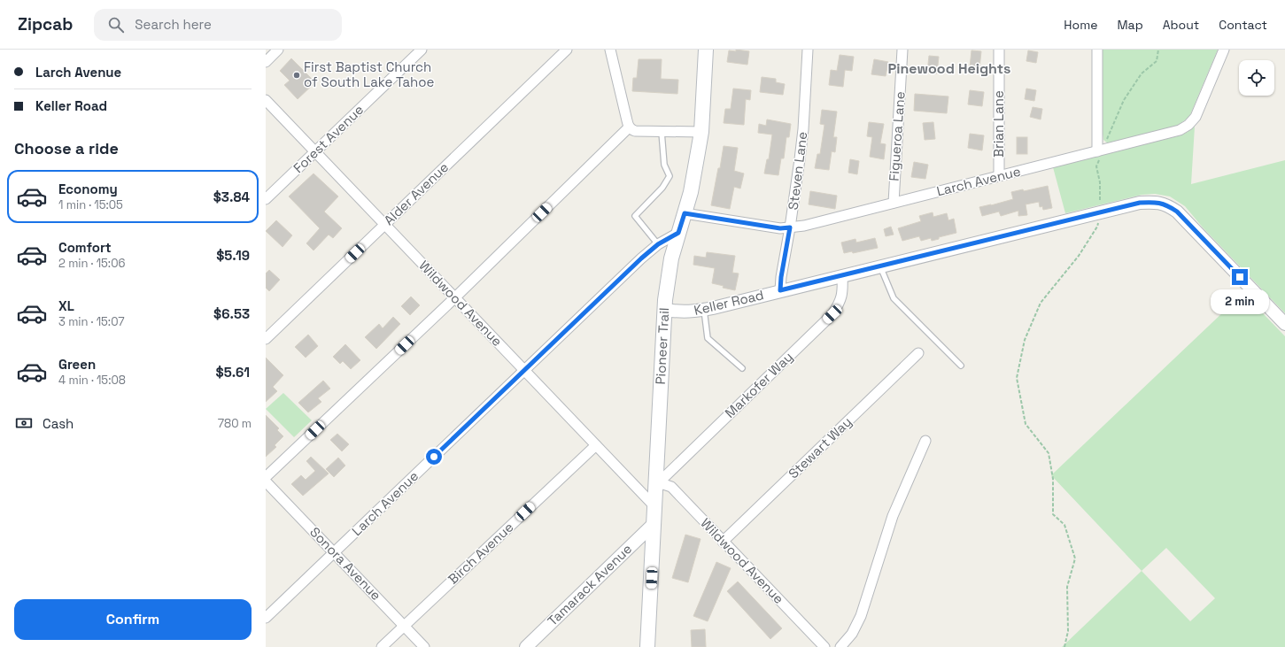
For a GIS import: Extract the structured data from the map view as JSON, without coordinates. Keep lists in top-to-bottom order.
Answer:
{
  "streets": {
    "main road": ["Pioneer Trail"],
    "street": [
      "Brian Lane",
      "Figueroa Lane",
      "Forest Avenue",
      "Steven Lane",
      "Larch Avenue",
      "Alder Avenue",
      "Keller Road",
      "Wildwood Avenue",
      "Markofer Way",
      "Stewart Way",
      "Birch Avenue",
      "Sonora Avenue",
      "Tamarack Avenue"
    ]
  },
  "crossings": [
    ["Brian Lane", "Larch Avenue"],
    ["Figueroa Lane", "Larch Avenue"],
    ["Forest Avenue", "Wildwood Avenue"],
    ["Steven Lane", "Larch Avenue"],
    ["Steven Lane", "Keller Road"],
    ["Larch Avenue", "Wildwood Avenue"],
    ["Larch Avenue", "Pioneer Trail"],
    ["Larch Avenue", "Sonora Avenue"],
    ["Alder Avenue", "Wildwood Avenue"],
    ["Keller Road", "Pioneer Trail"],
    ["Keller Road", "Markofer Way"],
    ["Wildwood Avenue", "Pioneer Trail"],
    ["Wildwood Avenue", "Markofer Way"],
    ["Wildwood Avenue", "Stewart Way"],
    ["Wildwood Avenue", "Birch Avenue"],
    ["Pioneer Trail", "Markofer Way"],
    ["Pioneer Trail", "Tamarack Avenue"],
    ["Birch Avenue", "Sonora Avenue"]
  ],
  "districts": ["Pinewood Heights"],
  "places": ["First Baptist Church of South Lake Tahoe"],
  "page": {
    "header": "Zipcab",
    "search": "Search here",
    "nav": [
      "Home",
      "Map",
      "About",
      "Contact"
    ],
    "banner": ["Larch Avenue", "Keller Road"],
    "heading": "Choose a ride",
    "list": [
      {
        "name": "Economy",
        "note": "1 min · 15:05",
        "value": "$3.84"
      },
      {
        "name": "Comfort",
        "note": "2 min · 15:06",
        "value": "$5.19"
      },
      {
        "name": "XL",
        "note": "3 min · 15:07",
        "value": "$6.53"
      },
      {
        "name": "Green",
        "note": "4 min · 15:08",
        "value": "$5.61"
      }
    ],
    "bubble": "2 min",
    "pay": ["Cash", "780 m"],
    "buttons": "Confirm"
  }
}
